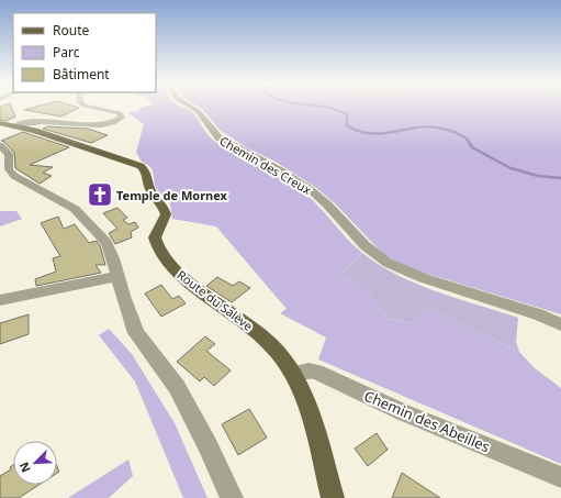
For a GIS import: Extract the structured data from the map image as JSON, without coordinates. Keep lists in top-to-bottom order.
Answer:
{
  "streets": {
    "main road": ["Route du Salève"],
    "street": ["Chemin des Creux", "Chemin des Abeilles"]
  },
  "crossings": [
    ["Route du Salève", "Chemin des Abeilles"]
  ],
  "places": {
    "church": ["Temple de Mornex"]
  },
  "legend": ["Route", "Parc", "Bâtiment"],
  "north": "bottom left"
}
